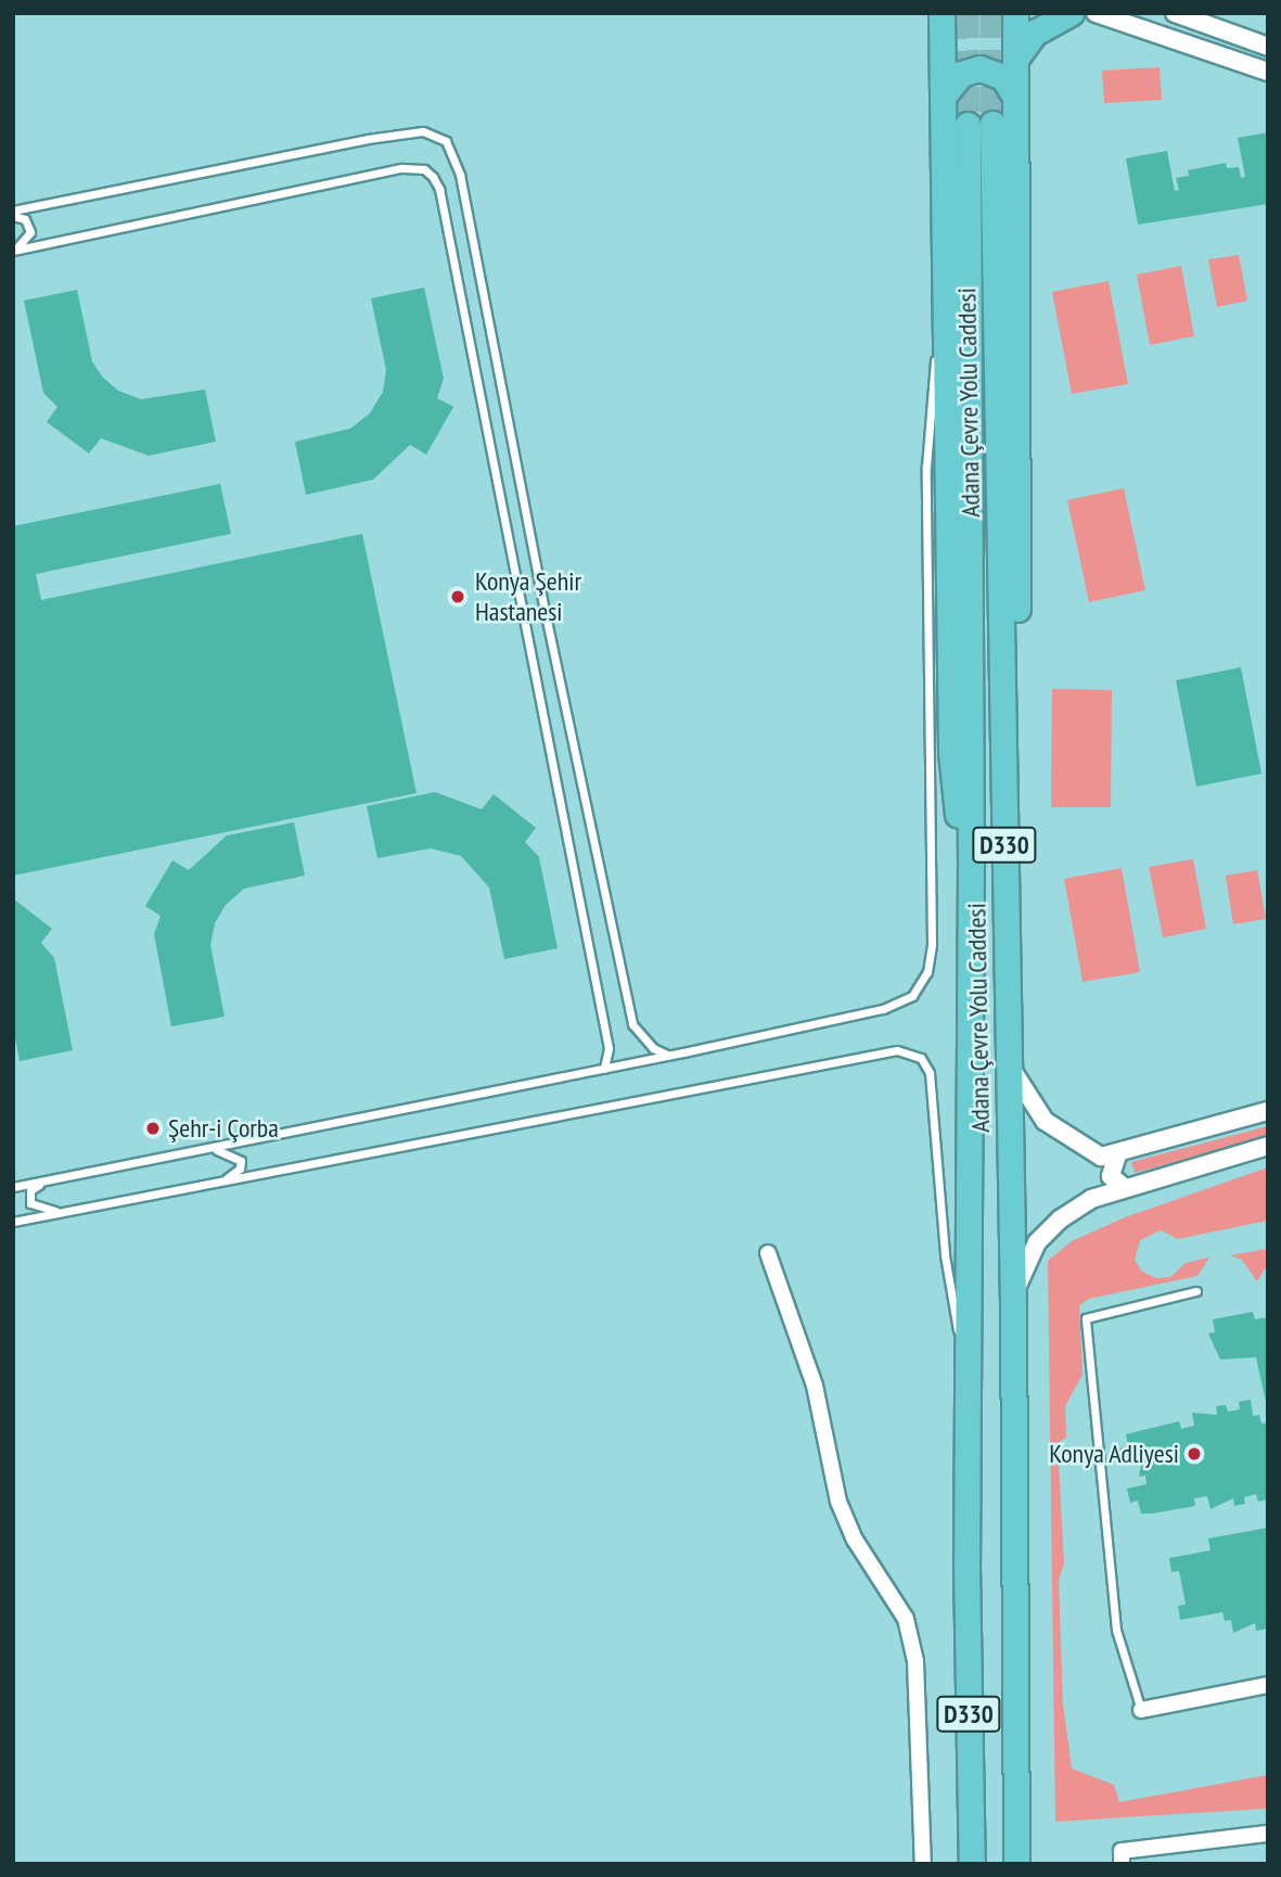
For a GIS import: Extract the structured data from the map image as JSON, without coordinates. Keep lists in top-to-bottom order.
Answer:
{
  "streets": {
    "highway": ["Adana Çevre Yolu Caddesi", "D330"]
  },
  "places": ["Konya Şehir Hastanesi", "Şehr-i Çorba", "Konya Adliyesi"]
}
